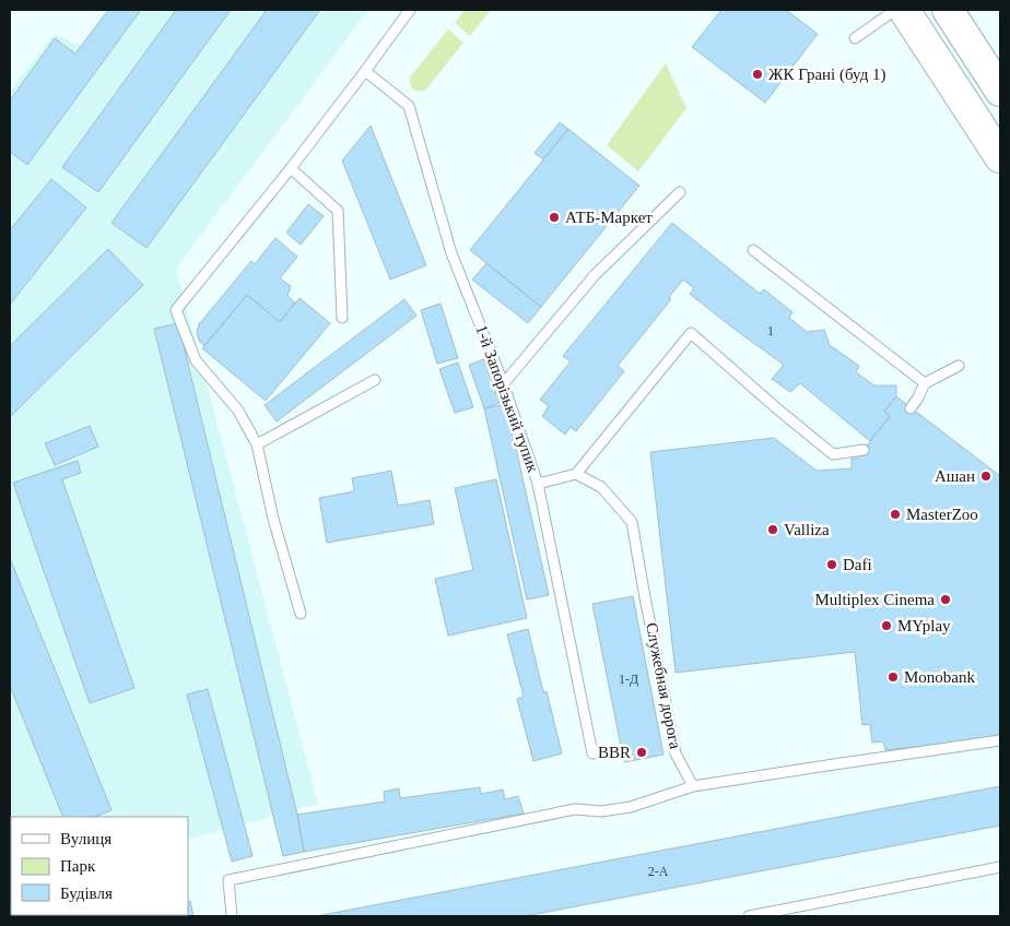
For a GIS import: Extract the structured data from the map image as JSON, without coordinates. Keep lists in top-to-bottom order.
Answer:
{
  "streets": {
    "lane": ["1-й Запорізький тупик", "Служебная дорога"]
  },
  "places": [
    "ЖК Грані (буд 1)",
    "АТБ-Маркет",
    "Ашан",
    "MasterZoo",
    "Valliza",
    "Dafi",
    "Multiplex Cinema",
    "MYplay",
    "Monobank",
    "BBR"
  ],
  "house_numbers": ["1", "1-Д", "2-А"],
  "legend": ["Вулиця", "Парк", "Будівля"]
}
